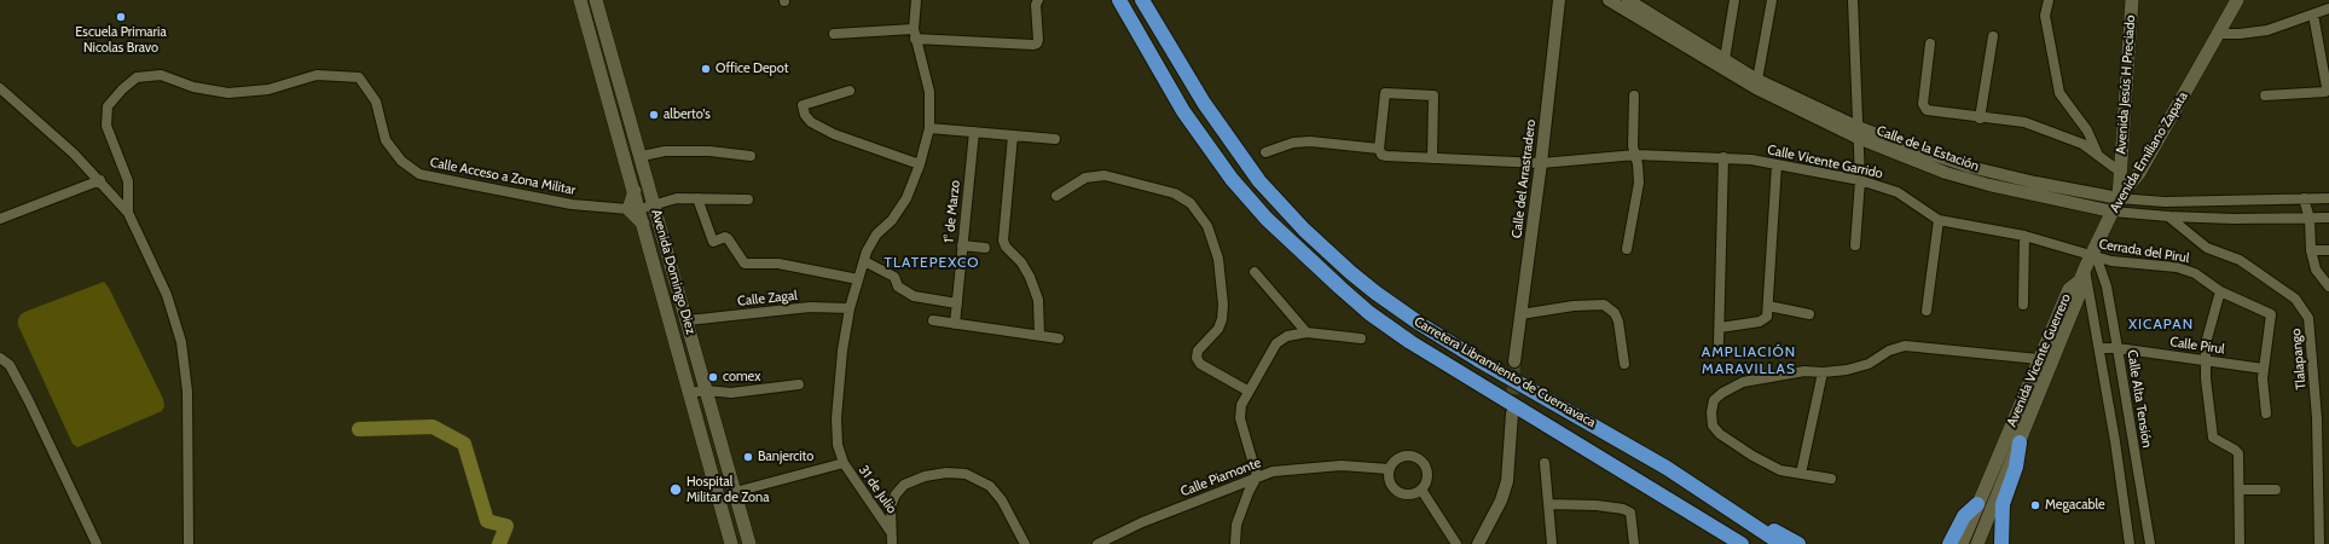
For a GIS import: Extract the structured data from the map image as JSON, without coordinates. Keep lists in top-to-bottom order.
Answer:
{
  "streets": {
    "highway": ["Carretera Libramiento de Cuernavaca"],
    "main road": [
      "Avenida Jesús H Preciado",
      "Avenida Emiliano Zapata",
      "Avenida Domingo Diez",
      "Avenida Vicente Guerrero"
    ],
    "street": [
      "Calle de la Estación",
      "Calle Vicente Garrido",
      "Calle Acceso a Zona Militar",
      "Calle del Arrastradero",
      "1° de Marzo",
      "Cerrada del Pirul",
      "Calle Zagal",
      "Calle Pirul",
      "Tlalapango",
      "Calle Alta Tensión",
      "Calle Piamonte",
      "31 de Julio"
    ]
  },
  "crossings": [
    ["Avenida Jesús H Preciado", "Calle de la Estación"],
    ["Avenida Jesús H Preciado", "Avenida Emiliano Zapata"],
    ["Calle de la Estación", "Avenida Emiliano Zapata"],
    ["Calle de la Estación", "Tlalapango"],
    ["Avenida Emiliano Zapata", "Calle Vicente Garrido"],
    ["Avenida Emiliano Zapata", "Cerrada del Pirul"],
    ["Avenida Emiliano Zapata", "Avenida Vicente Guerrero"],
    ["Avenida Emiliano Zapata", "Calle Alta Tensión"],
    ["Calle Vicente Garrido", "Calle del Arrastradero"],
    ["Calle Vicente Garrido", "Cerrada del Pirul"],
    ["Calle Vicente Garrido", "Avenida Vicente Guerrero"],
    ["Calle Vicente Garrido", "Calle Alta Tensión"],
    ["Calle Acceso a Zona Militar", "Avenida Domingo Diez"],
    ["Cerrada del Pirul", "Calle Pirul"],
    ["Cerrada del Pirul", "Avenida Vicente Guerrero"],
    ["Cerrada del Pirul", "Calle Alta Tensión"],
    ["Avenida Domingo Diez", "Calle Zagal"],
    ["Calle Zagal", "31 de Julio"],
    ["Calle Pirul", "Calle Alta Tensión"],
    ["Avenida Vicente Guerrero", "Calle Alta Tensión"]
  ],
  "districts": ["TLATEPEXCO", "XICAPAN", "AMPLIACIÓN MARAVILLAS"],
  "places": [
    "Escuela Primaria Nicolas Bravo",
    "Office Depot",
    "alberto's",
    "comex",
    "Banjercito",
    "Hospital Militar de Zona",
    "Megacable"
  ]
}
